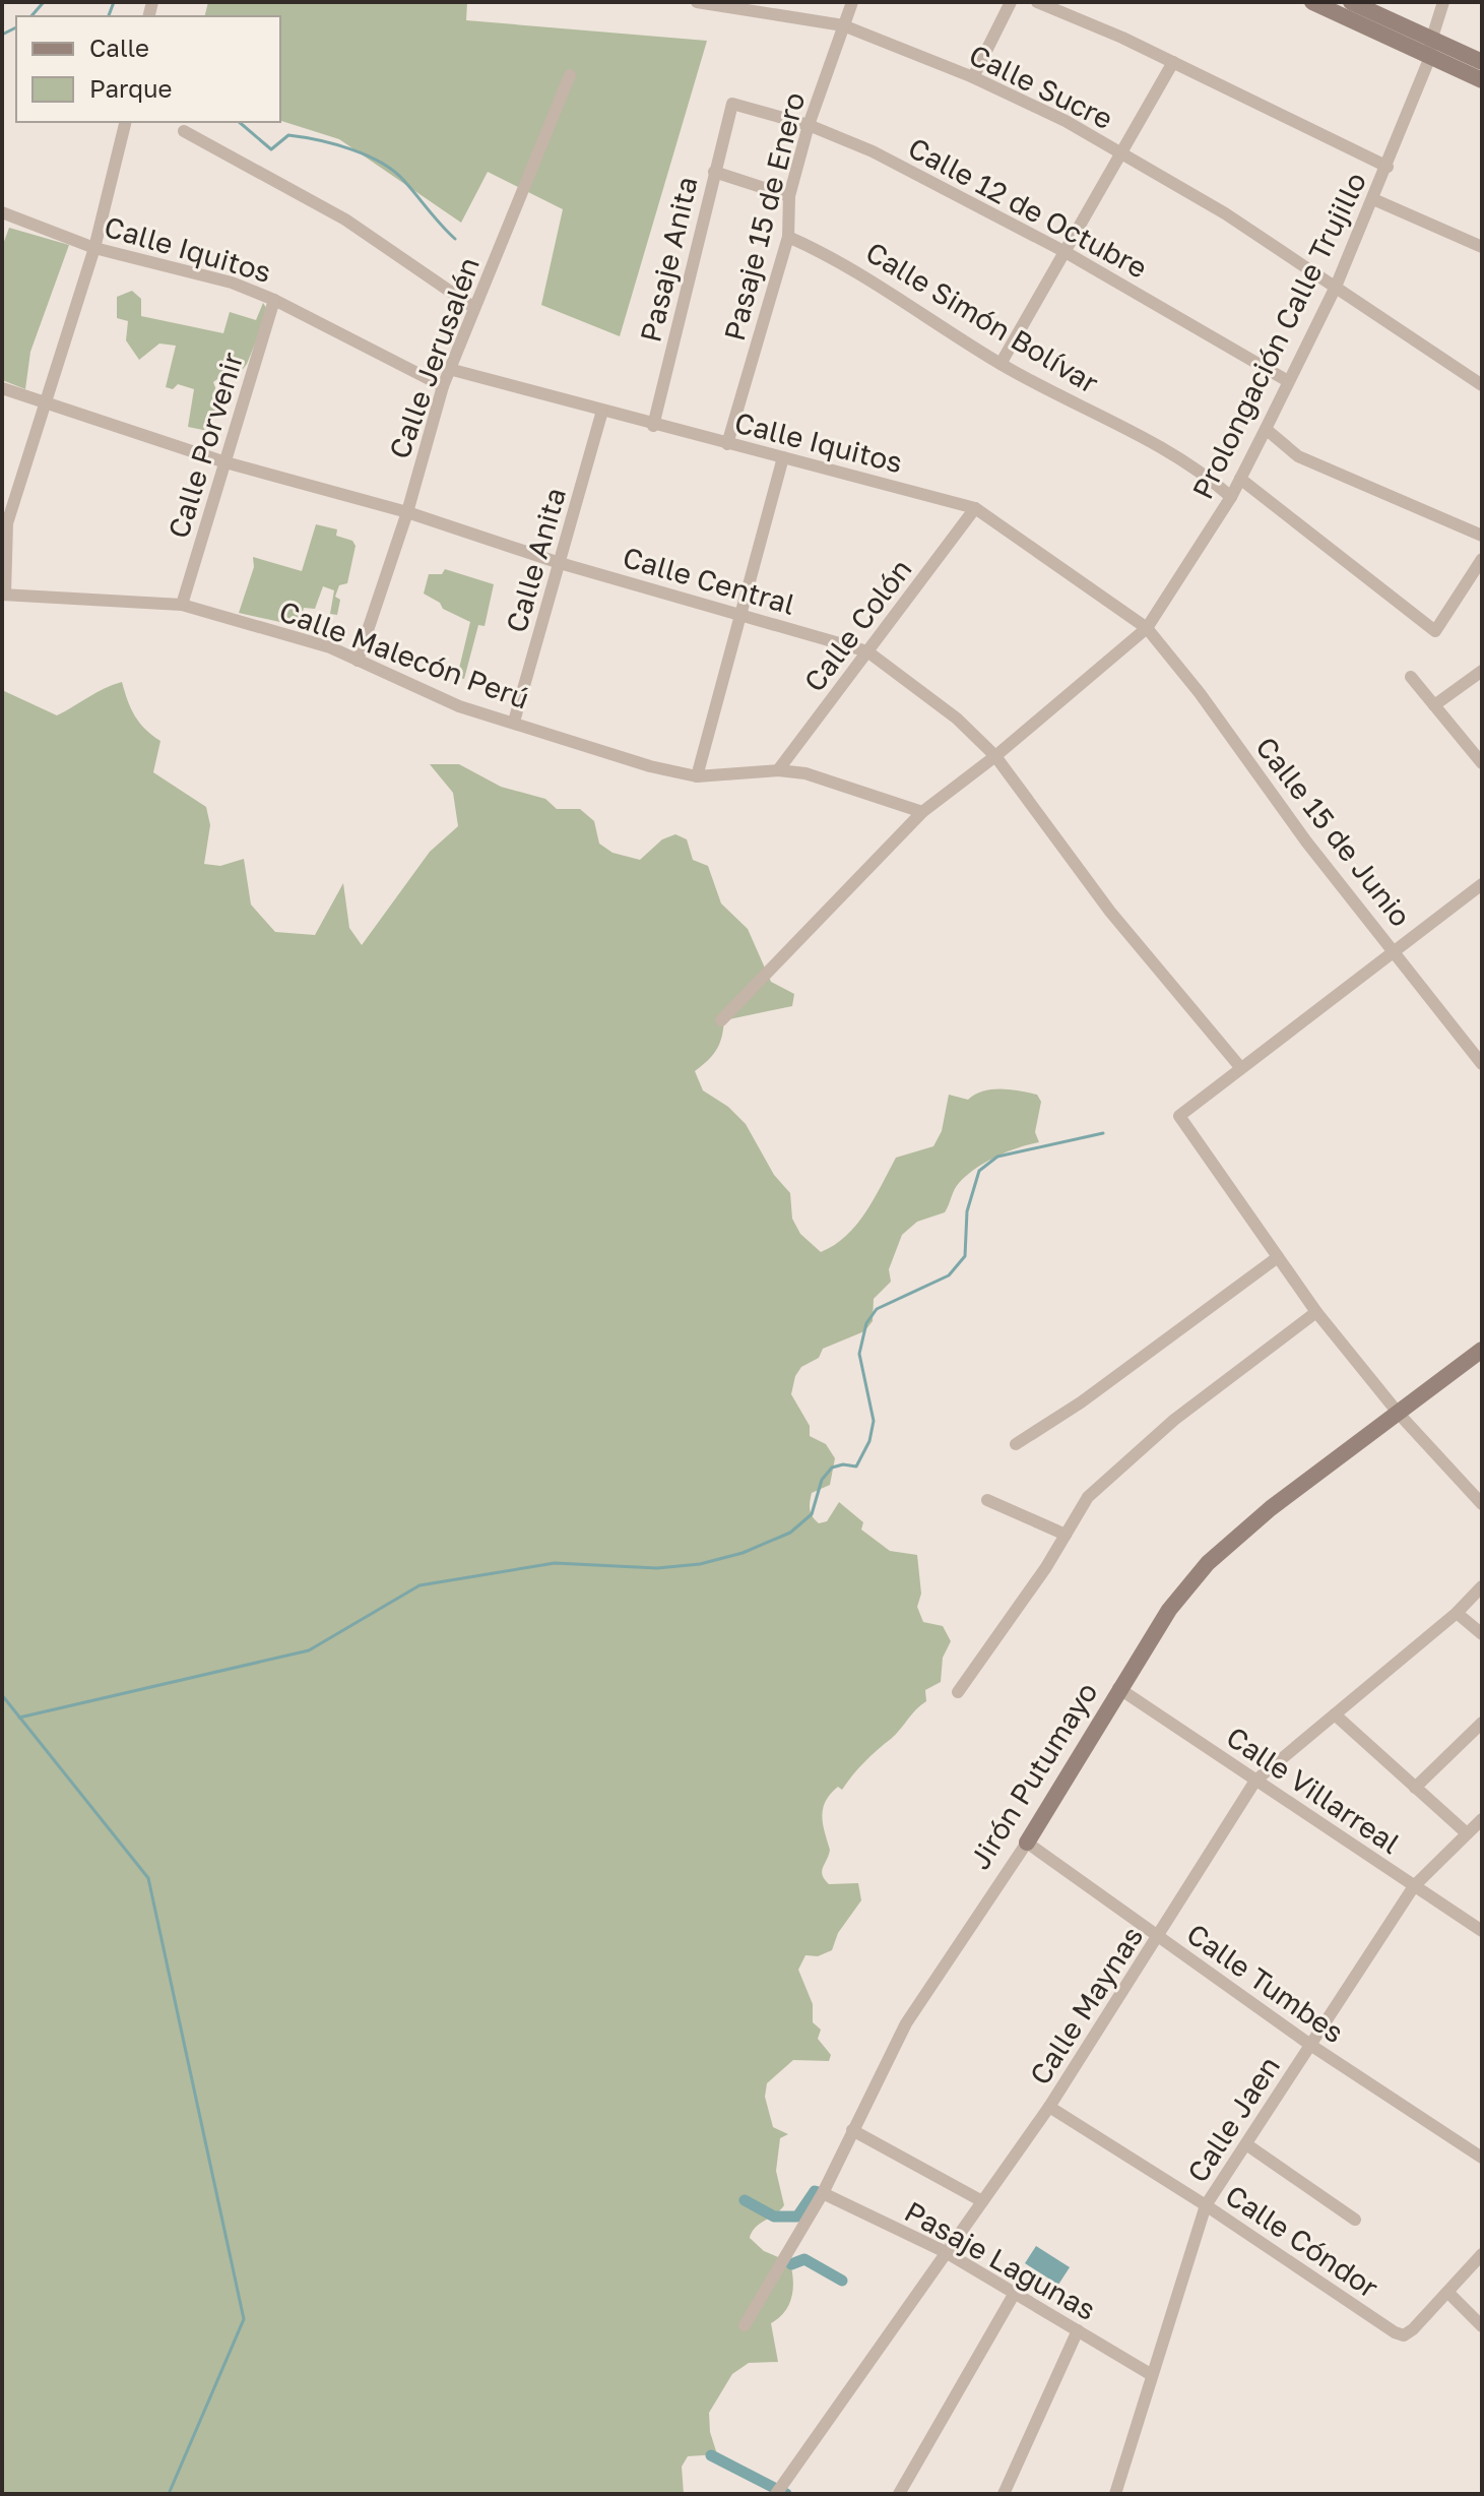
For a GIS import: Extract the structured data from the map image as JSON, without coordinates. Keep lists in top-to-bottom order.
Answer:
{
  "streets": {
    "street": [
      "Calle Sucre",
      "Calle 12 de Octubre",
      "Pasaje 15 de Enero",
      "Calle Iquitos",
      "Pasaje Anita",
      "Calle Simón Bolívar",
      "Prolongación Calle Trujillo",
      "Calle Jerusalén",
      "Calle Porvenir",
      "Calle Anita",
      "Calle Central",
      "Calle Colón",
      "Calle Malecón Perú",
      "Calle 15 de Junio",
      "Jirón Putumayo",
      "Calle Villarreal",
      "Calle Tumbes",
      "Calle Maynas",
      "Calle Jaen",
      "Calle Cóndor",
      "Pasaje Lagunas"
    ]
  },
  "crossings": [
    ["Calle Sucre", "Pasaje 15 de Enero"],
    ["Calle Sucre", "Prolongación Calle Trujillo"],
    ["Calle 12 de Octubre", "Pasaje 15 de Enero"],
    ["Calle 12 de Octubre", "Pasaje Anita"],
    ["Calle 12 de Octubre", "Prolongación Calle Trujillo"],
    ["Pasaje 15 de Enero", "Calle Iquitos"],
    ["Pasaje 15 de Enero", "Calle Simón Bolívar"],
    ["Calle Iquitos", "Pasaje Anita"],
    ["Calle Iquitos", "Prolongación Calle Trujillo"],
    ["Calle Iquitos", "Calle Jerusalén"],
    ["Calle Iquitos", "Calle Porvenir"],
    ["Calle Iquitos", "Calle Anita"],
    ["Calle Iquitos", "Calle Colón"],
    ["Calle Iquitos", "Calle 15 de Junio"],
    ["Calle Simón Bolívar", "Prolongación Calle Trujillo"],
    ["Prolongación Calle Trujillo", "Calle Central"],
    ["Prolongación Calle Trujillo", "Calle Malecón Perú"],
    ["Prolongación Calle Trujillo", "Calle 15 de Junio"],
    ["Calle Jerusalén", "Calle Central"],
    ["Calle Jerusalén", "Calle Malecón Perú"],
    ["Calle Porvenir", "Calle Central"],
    ["Calle Porvenir", "Calle Malecón Perú"],
    ["Calle Anita", "Calle Central"],
    ["Calle Anita", "Calle Malecón Perú"],
    ["Calle Central", "Calle Colón"],
    ["Calle Colón", "Calle Malecón Perú"],
    ["Jirón Putumayo", "Calle Villarreal"],
    ["Jirón Putumayo", "Calle Tumbes"],
    ["Jirón Putumayo", "Pasaje Lagunas"],
    ["Calle Villarreal", "Calle Maynas"],
    ["Calle Villarreal", "Calle Jaen"],
    ["Calle Tumbes", "Calle Maynas"],
    ["Calle Tumbes", "Calle Jaen"],
    ["Calle Maynas", "Calle Cóndor"],
    ["Calle Maynas", "Pasaje Lagunas"],
    ["Calle Jaen", "Calle Cóndor"],
    ["Calle Jaen", "Pasaje Lagunas"]
  ],
  "legend": ["Calle", "Parque"]
}
